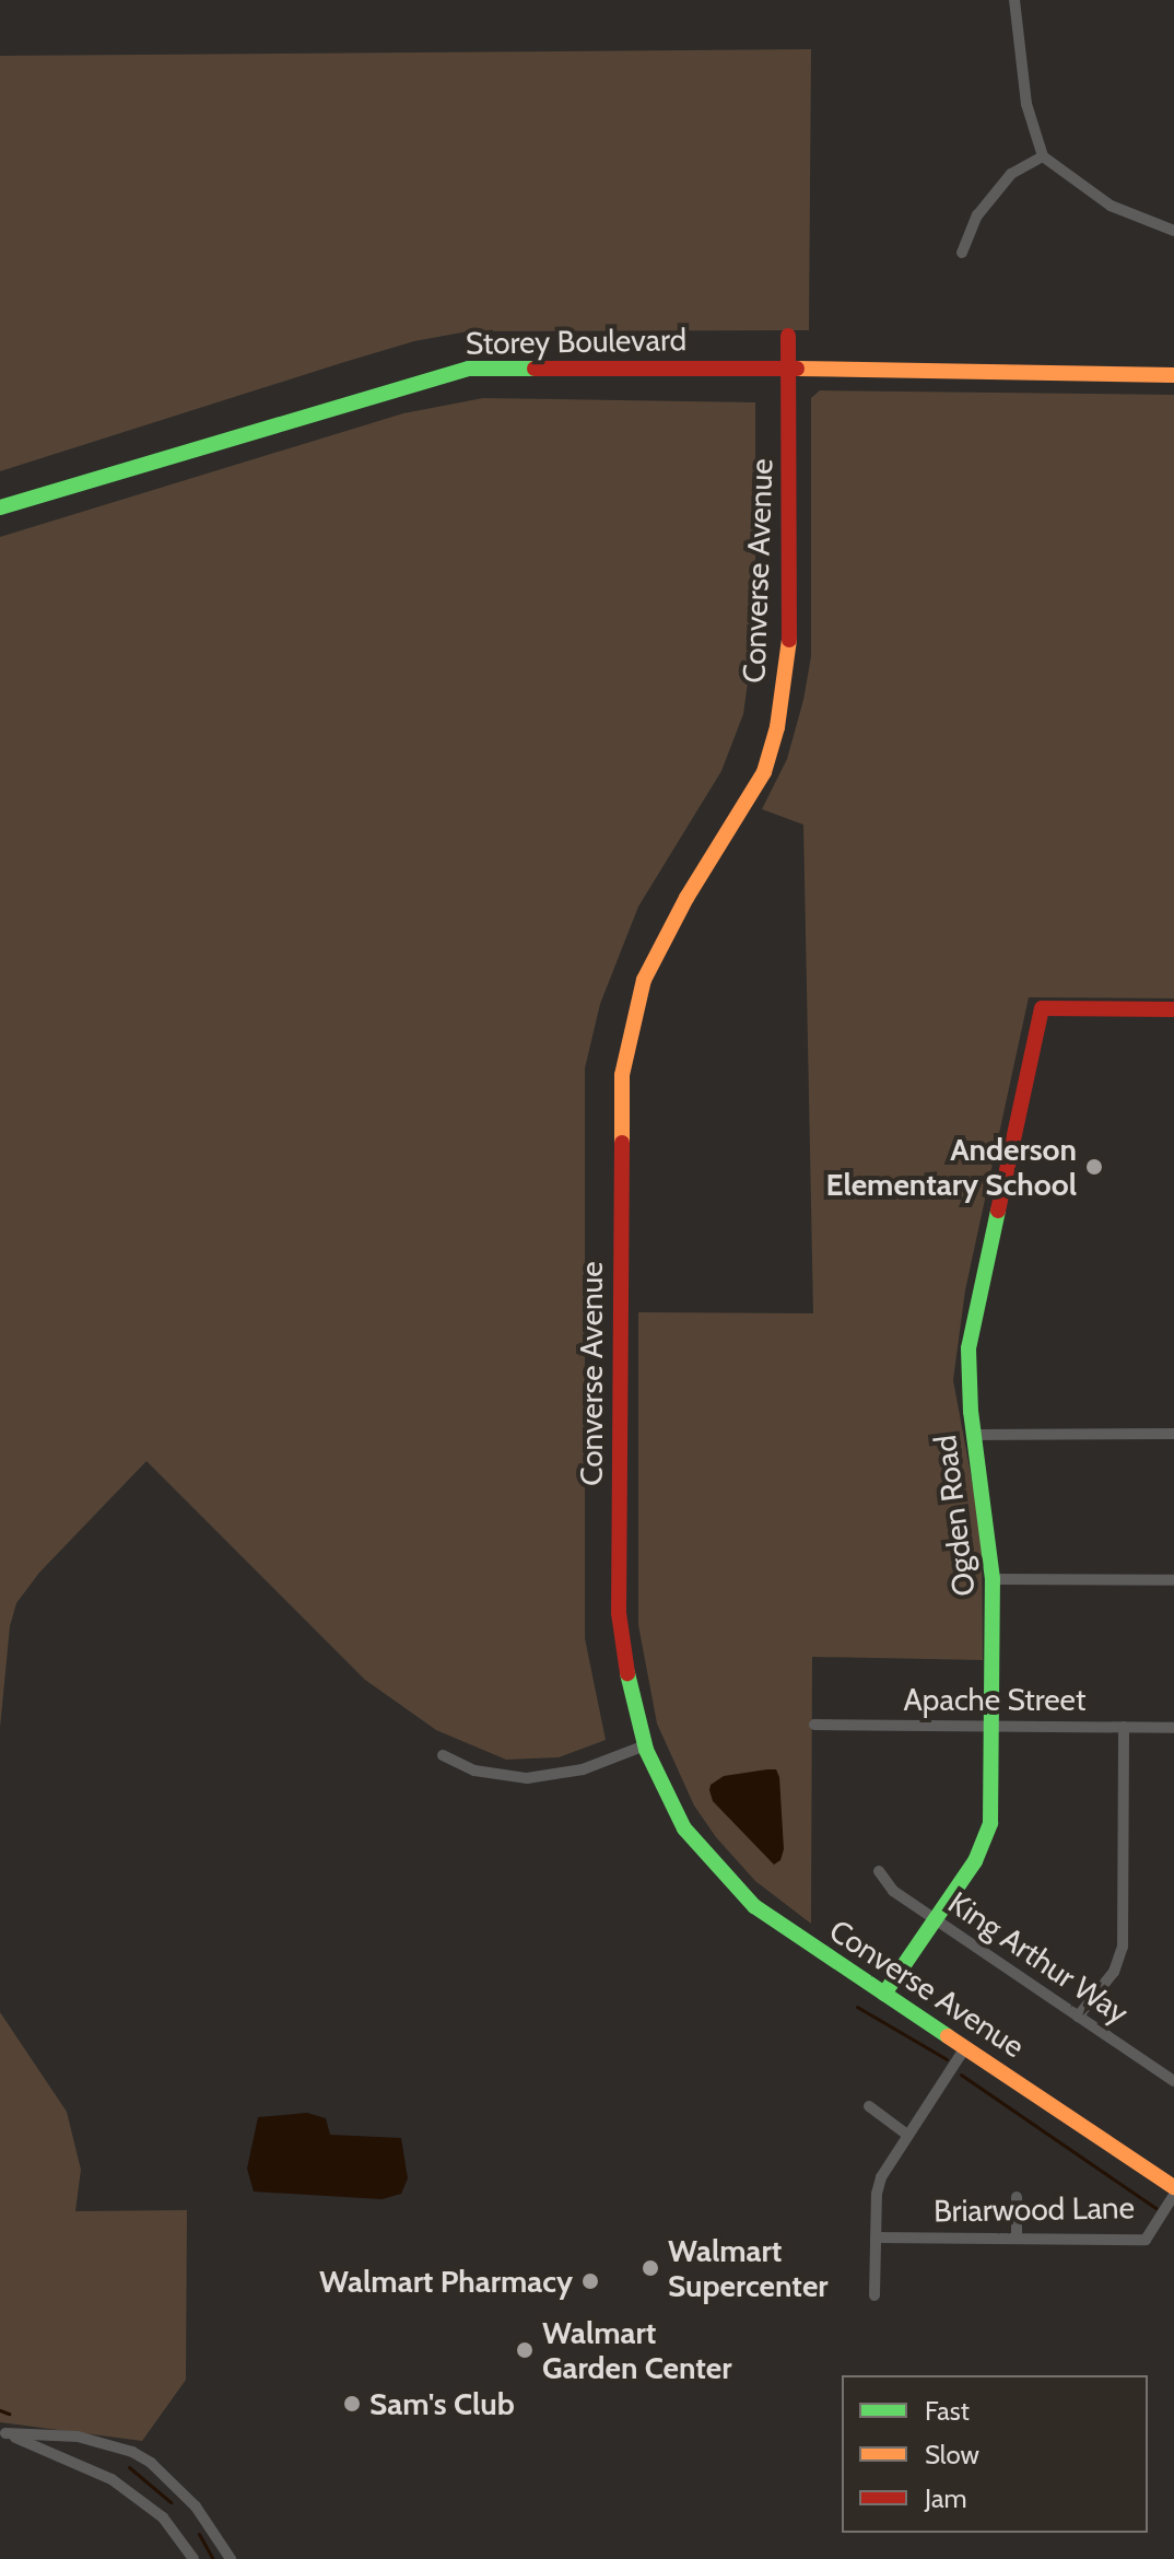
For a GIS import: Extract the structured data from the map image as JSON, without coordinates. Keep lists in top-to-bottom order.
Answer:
{
  "streets": {
    "main road": ["Storey Boulevard", "Converse Avenue", "Ogden Road"],
    "street": ["Apache Street", "King Arthur Way", "Briarwood Lane"]
  },
  "crossings": [
    ["Storey Boulevard", "Converse Avenue"],
    ["Converse Avenue", "Ogden Road"],
    ["Ogden Road", "Apache Street"],
    ["Ogden Road", "King Arthur Way"]
  ],
  "places": [
    "Anderson Elementary School",
    "Walmart Supercenter",
    "Walmart Pharmacy",
    "Walmart Garden Center",
    "Sam's Club"
  ],
  "legend": ["Fast", "Slow", "Jam"]
}
